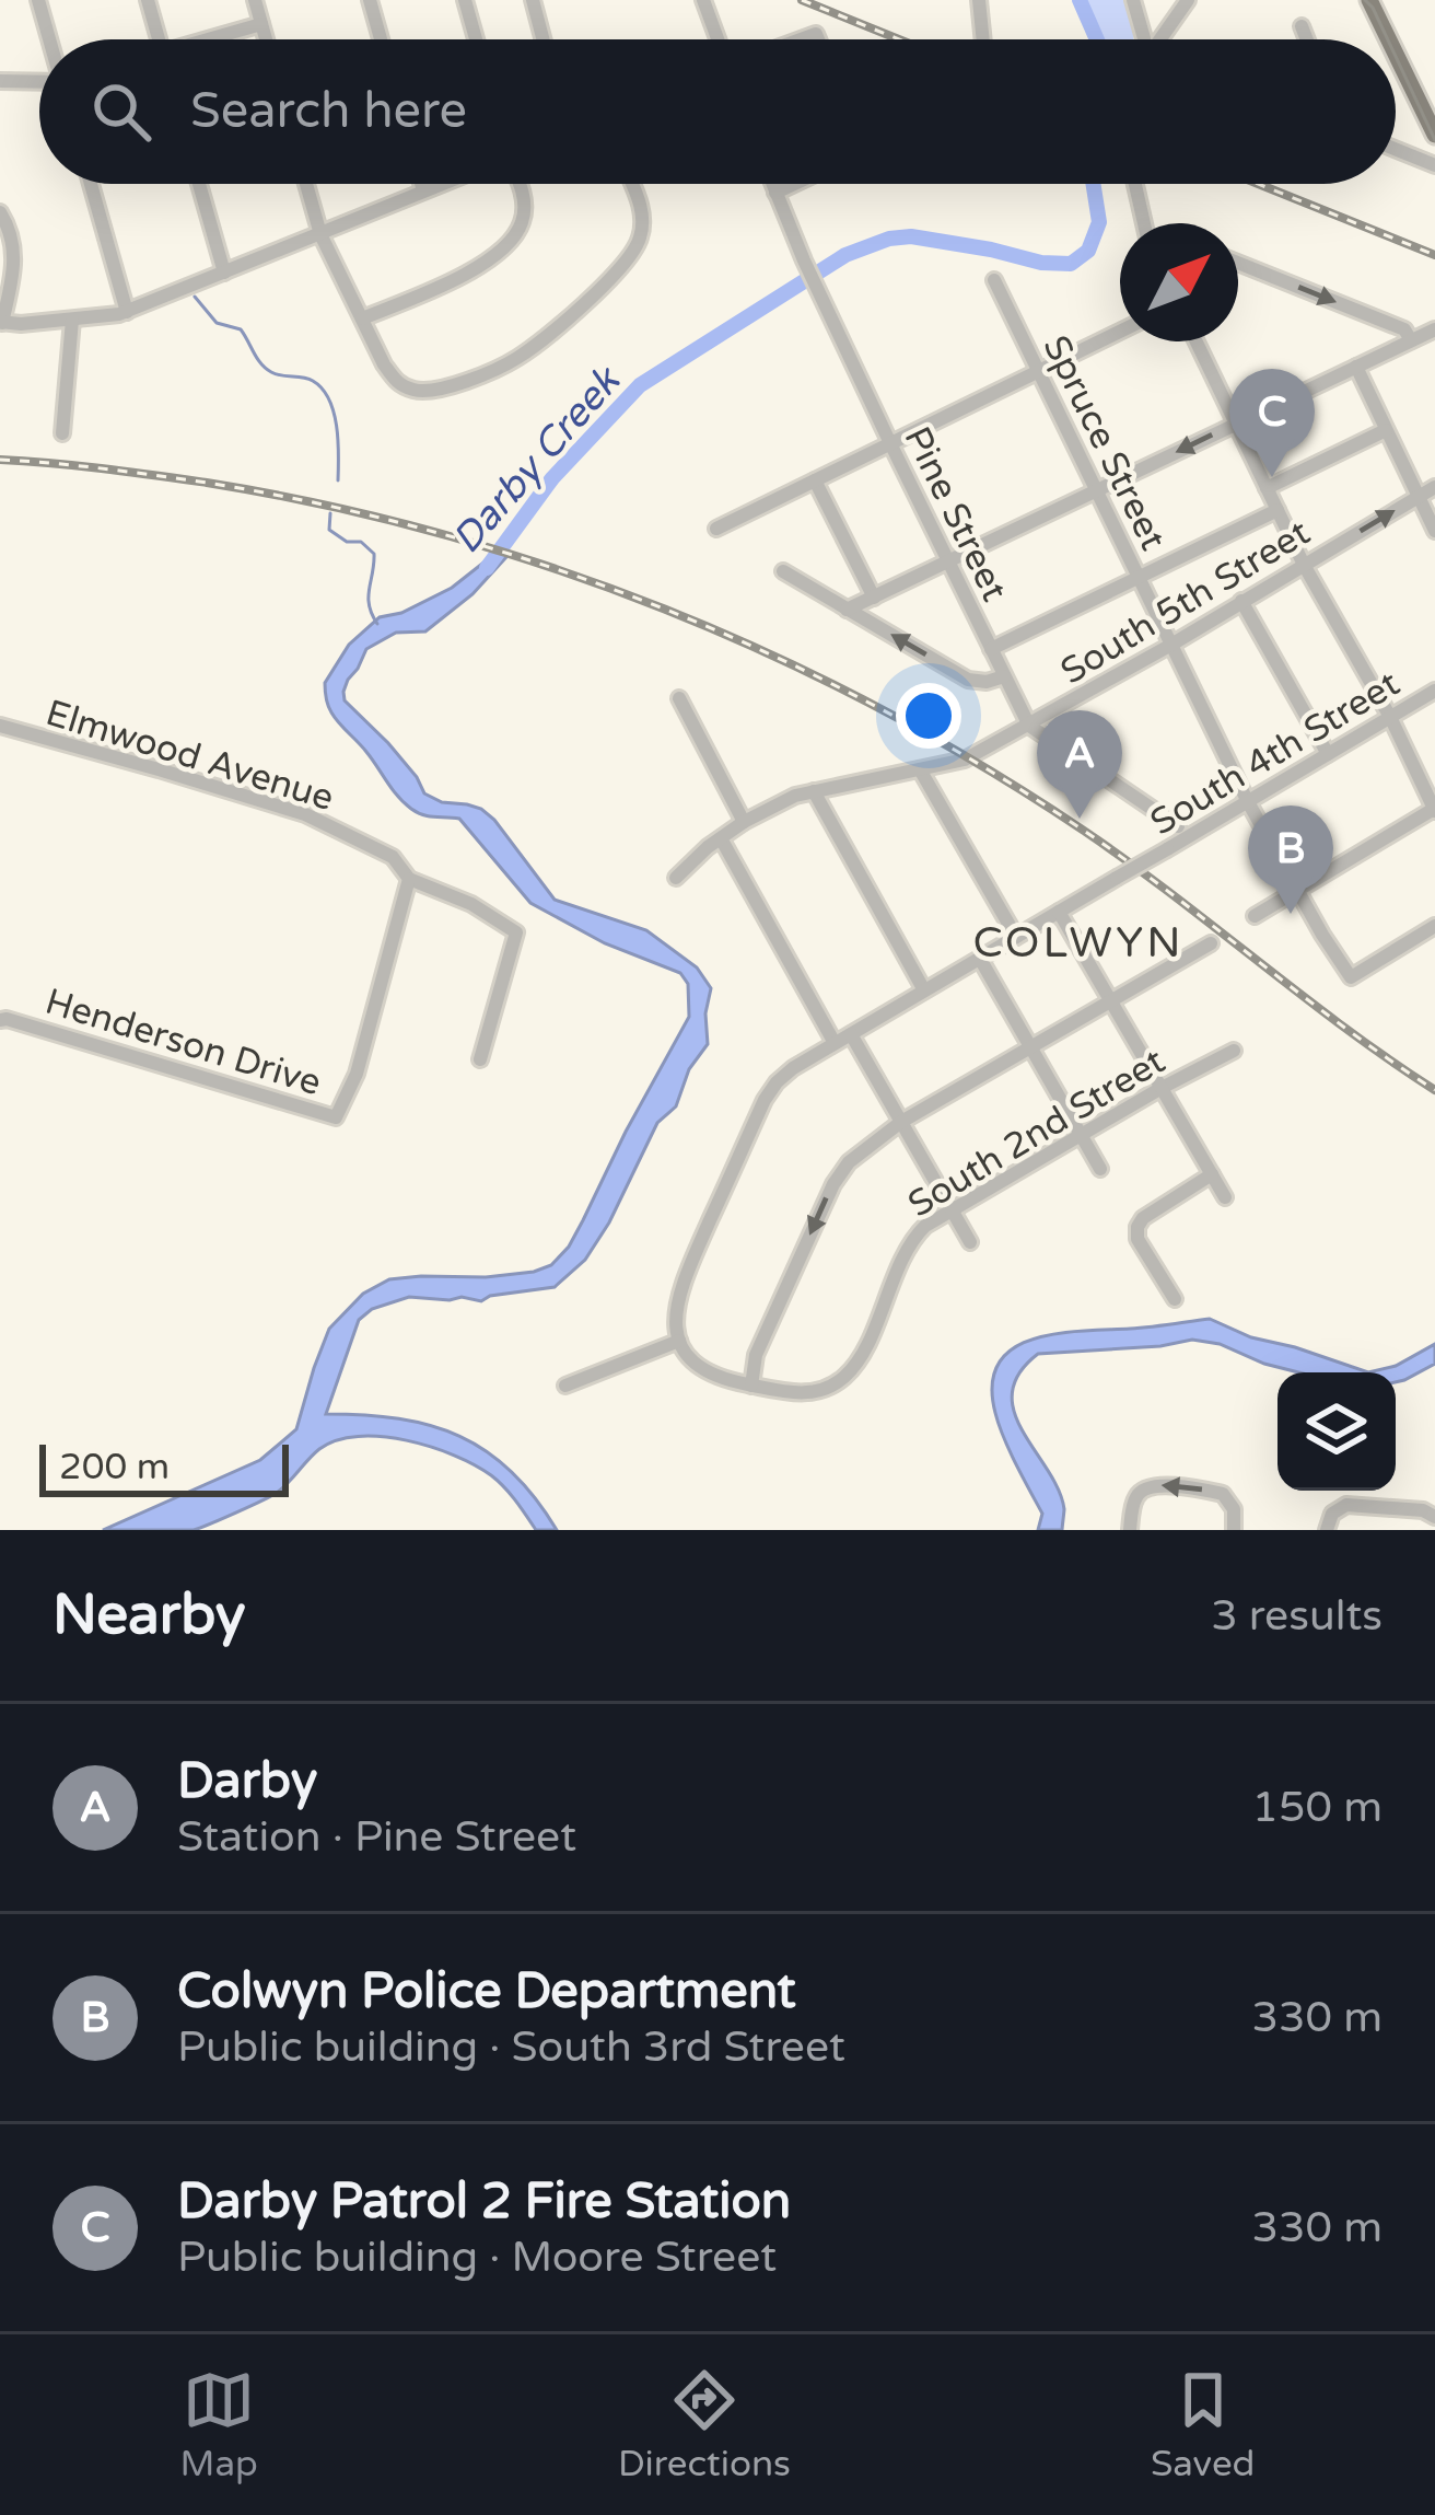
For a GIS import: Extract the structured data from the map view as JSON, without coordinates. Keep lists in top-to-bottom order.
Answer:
{
  "streets": {
    "street": [
      "Spruce Street",
      "Pine Street",
      "South 5th Street",
      "South 4th Street",
      "Elmwood Avenue",
      "Henderson Drive",
      "South 2nd Street"
    ]
  },
  "crossings": [
    ["Spruce Street", "South 5th Street"],
    ["Spruce Street", "South 4th Street"],
    ["Pine Street", "South 5th Street"],
    ["Elmwood Avenue", "Henderson Drive"]
  ],
  "districts": ["COLWYN"],
  "water": ["Darby Creek"],
  "scale_bar": "200 m",
  "north": "top right",
  "page": {
    "search": "Search here",
    "pins": ["C", "A", "B"],
    "scale": "200 m",
    "heading": ["Nearby", "3 results"],
    "list": [
      {
        "mark": "A",
        "name": "Darby",
        "note": "Station · Pine Street",
        "value": "150 m"
      },
      {
        "mark": "B",
        "name": "Colwyn Police Department",
        "note": "Public building · South 3rd Street",
        "value": "330 m"
      },
      {
        "mark": "C",
        "name": "Darby Patrol 2 Fire Station",
        "note": "Public building · Moore Street",
        "value": "330 m"
      }
    ],
    "nav": ["Map", "Directions", "Saved"]
  }
}
